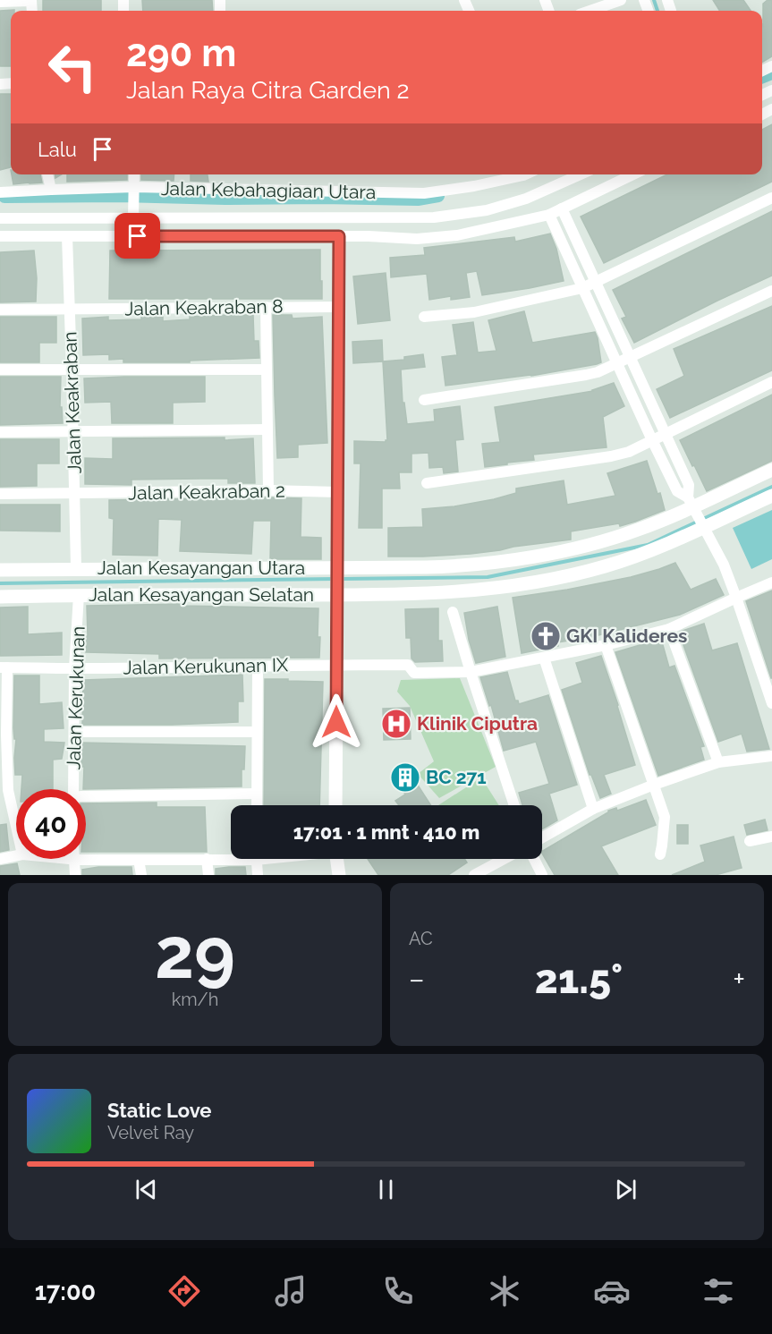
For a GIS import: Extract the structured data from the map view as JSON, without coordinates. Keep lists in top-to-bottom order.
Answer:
{
  "streets": {
    "street": [
      "Jalan Kebahagiaan Utara",
      "Jalan Keakraban 8",
      "Jalan Keakraban",
      "Jalan Keakraban 2",
      "Jalan Kesayangan Utara",
      "Jalan Kesayangan Selatan",
      "Jalan Kerukunan IX",
      "Jalan Kerukunan"
    ]
  },
  "crossings": [
    ["Jalan Keakraban 8", "Jalan Keakraban"],
    ["Jalan Keakraban", "Jalan Keakraban 2"],
    ["Jalan Keakraban", "Jalan Kesayangan Utara"],
    ["Jalan Kesayangan Selatan", "Jalan Kerukunan"],
    ["Jalan Kerukunan IX", "Jalan Kerukunan"]
  ],
  "places": {
    "church": ["GKI Kalideres"],
    "hospital": ["Klinik Ciputra"],
    "building": ["BC 271"]
  },
  "page": {
    "turn": ["290 m", "Jalan Raya Citra Garden 2"],
    "then": "Lalu",
    "limit": "40",
    "trip": "17:01 · 1 mnt · 410 m",
    "tile": [
      ["29", "km/h"],
      "AC"
    ],
    "heat": ["−", "21.5°", "+"],
    "song": ["Static Love", "Velvet Ray"],
    "tabs": "17:00"
  }
}
